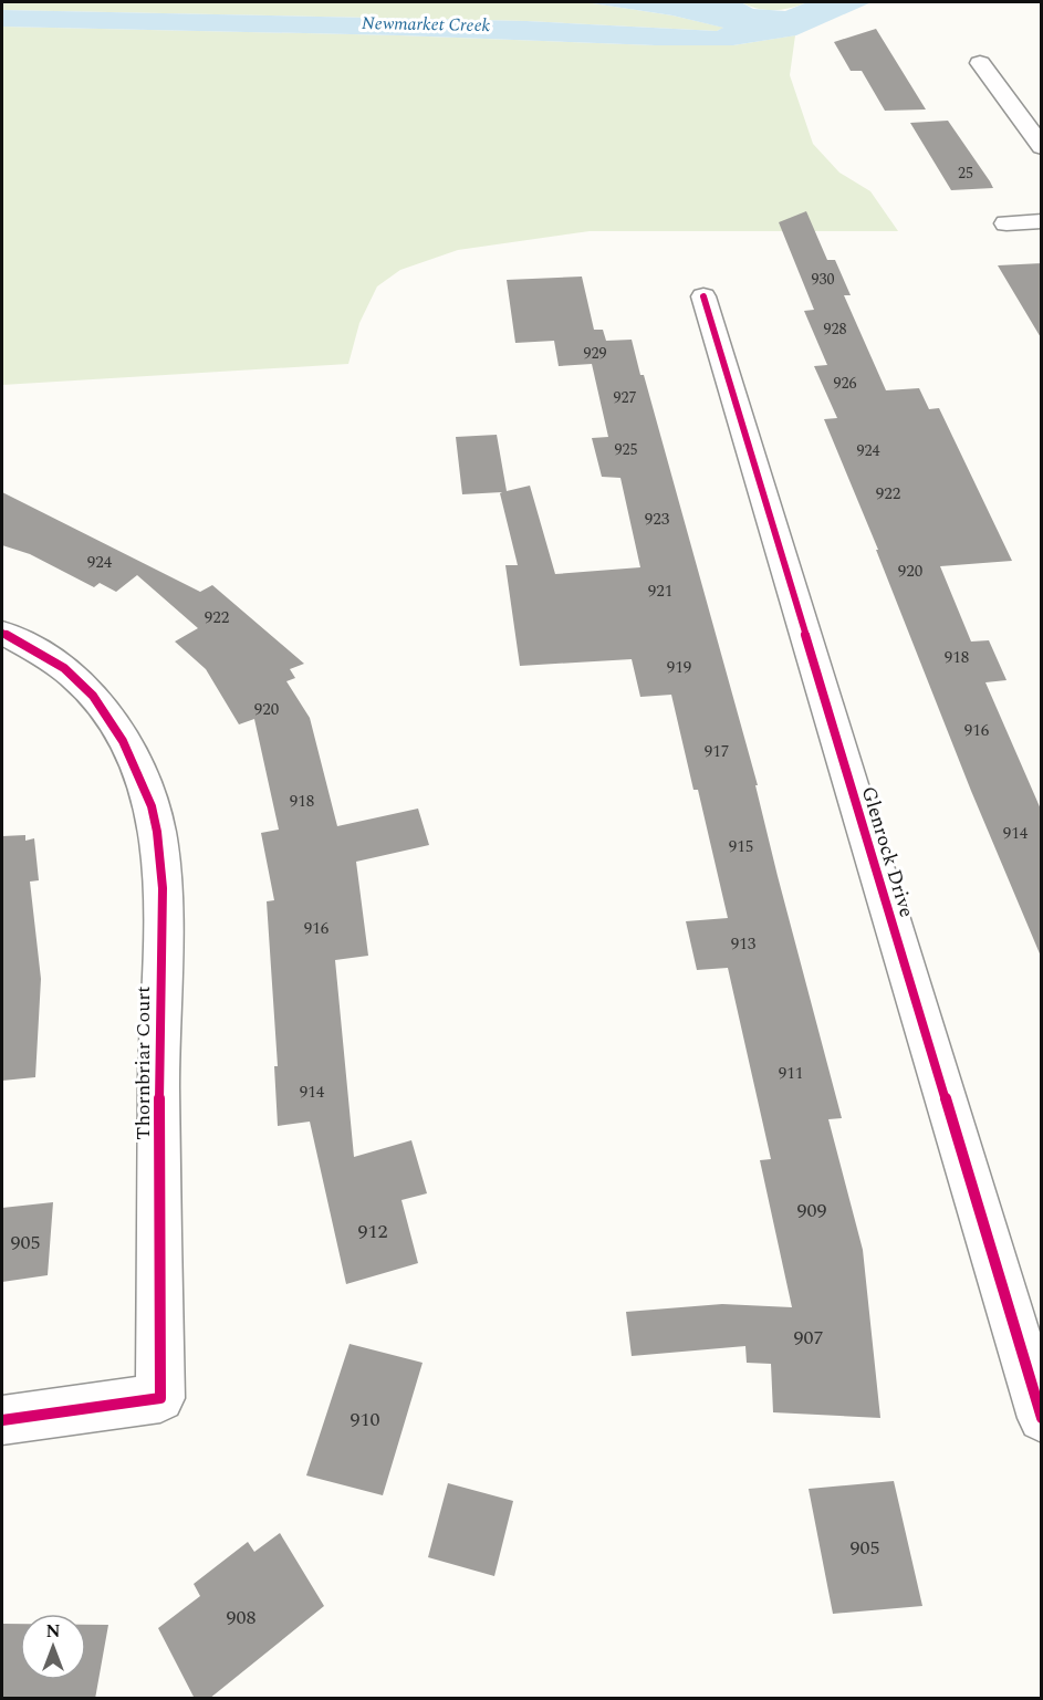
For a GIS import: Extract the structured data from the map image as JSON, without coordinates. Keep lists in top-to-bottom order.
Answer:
{
  "streets": {
    "street": ["Glenrock Drive", "Thornbriar Court"]
  },
  "water": ["Newmarket Creek"],
  "house_numbers": [
    "25",
    "930",
    "928",
    "929",
    "926",
    "927",
    "925",
    "924",
    "922",
    "923",
    "924",
    "920",
    "921",
    "922",
    "918",
    "919",
    "920",
    "916",
    "917",
    "918",
    "914",
    "915",
    "916",
    "913",
    "911",
    "914",
    "909",
    "912",
    "905",
    "907",
    "910",
    "905",
    "908"
  ],
  "north": "top"
}
